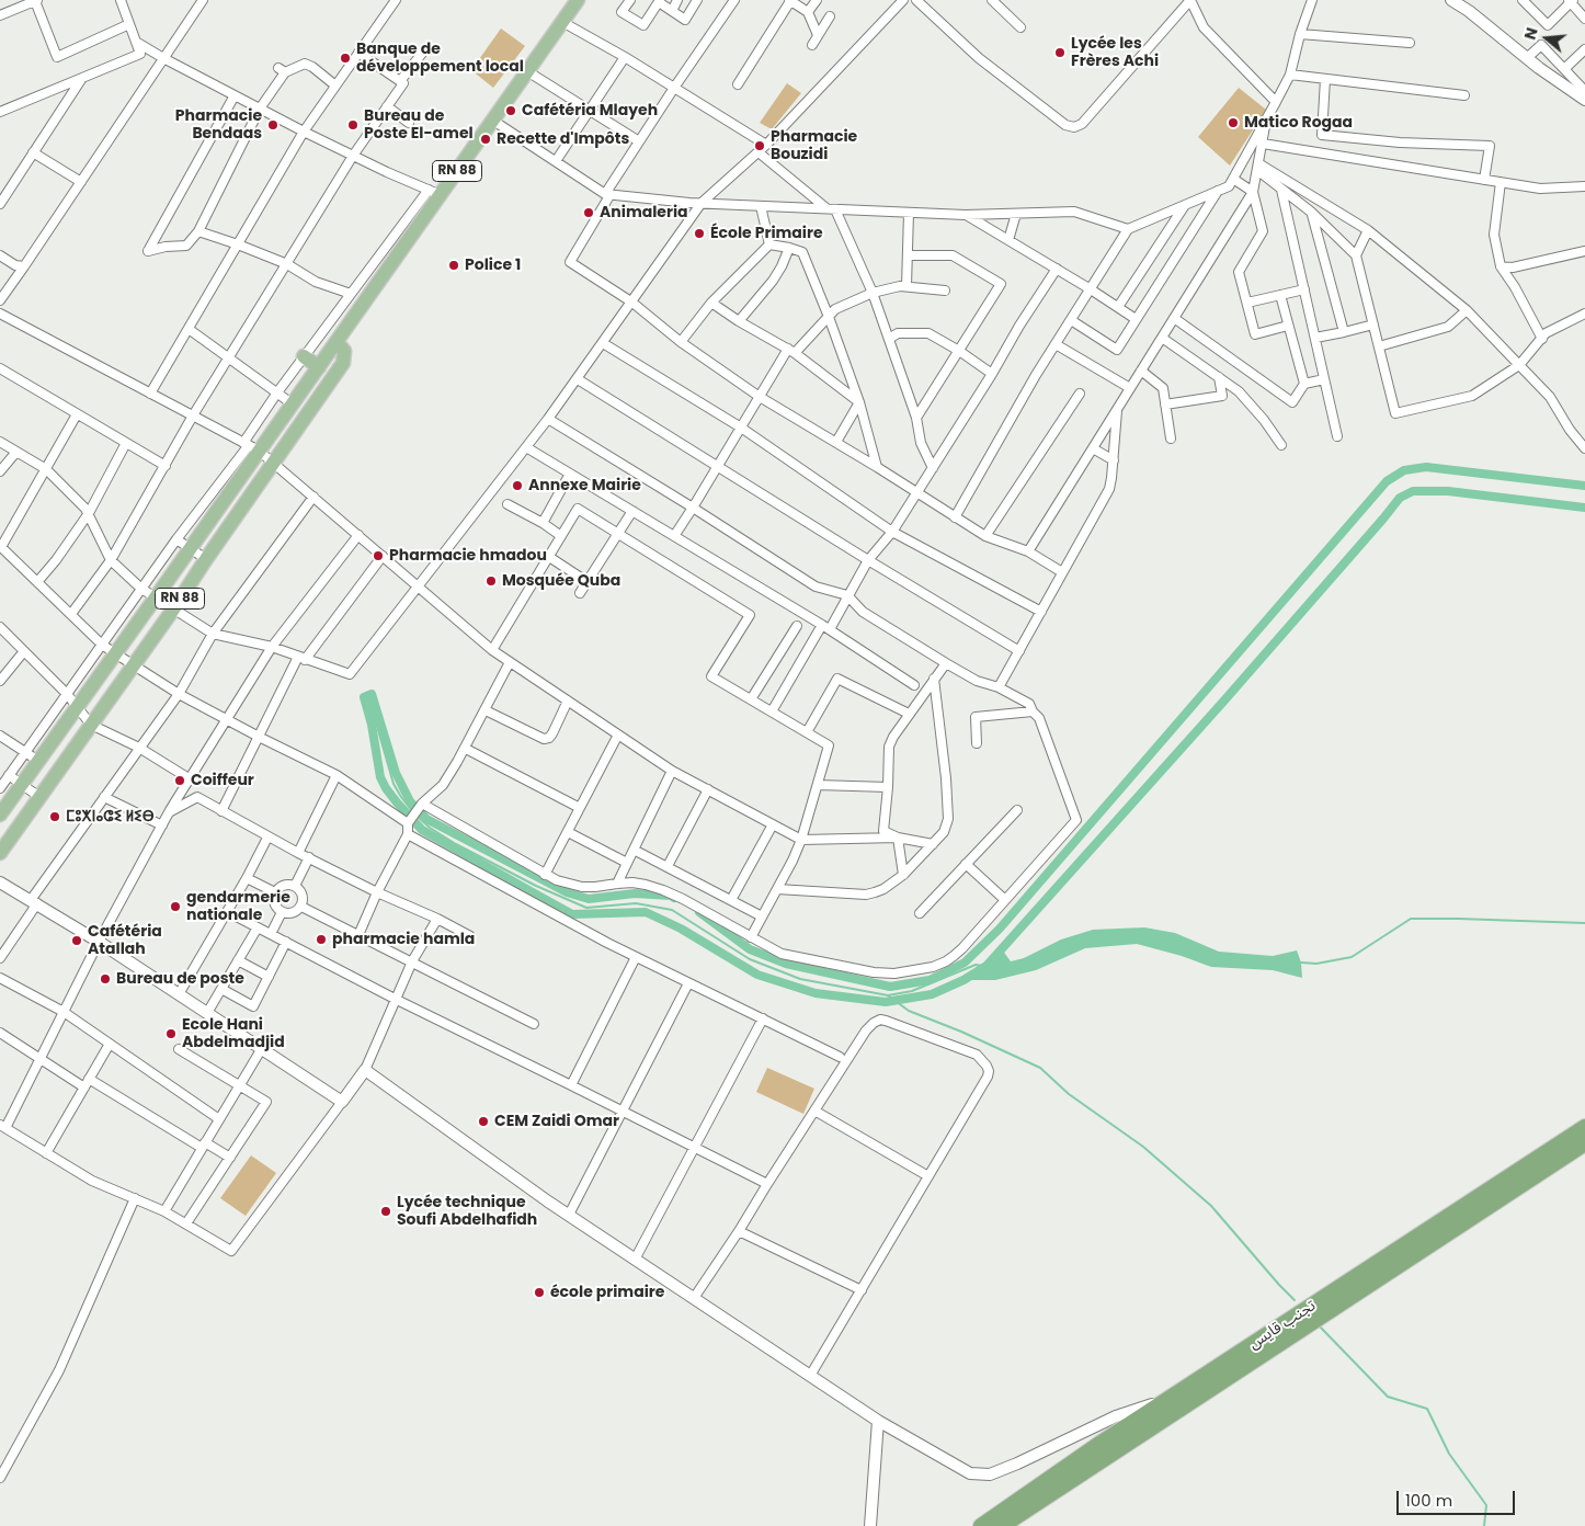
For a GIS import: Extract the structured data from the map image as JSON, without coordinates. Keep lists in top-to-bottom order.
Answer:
{
  "streets": {
    "highway": ["تجنب قايس"],
    "main road": ["RN 88"]
  },
  "places": [
    "Lycée les Frères Achi",
    "Banque de développement local",
    "Cafétéria Mlayeh",
    "Matico Rogaa",
    "Pharmacie Bendaas",
    "Bureau de Poste El-amel",
    "Recette d'Impôts",
    "Pharmacie Bouzidi",
    "Animaleria",
    "École Primaire",
    "Police 1",
    "Annexe Mairie",
    "Pharmacie hmadou",
    "Mosquée Quba",
    "Coiffeur",
    "ⵎⵓⵅⵏⴰⵛⵉ ⵍⵉⴱ",
    "gendarmerie nationale",
    "pharmacie hamla",
    "Cafétéria Atallah",
    "Bureau de poste",
    "Ecole Hani Abdelmadjid",
    "CEM Zaidi Omar",
    "Lycée technique Soufi Abdelhafidh",
    "école primaire"
  ],
  "scale_bar": "100 m",
  "north": "left"
}
